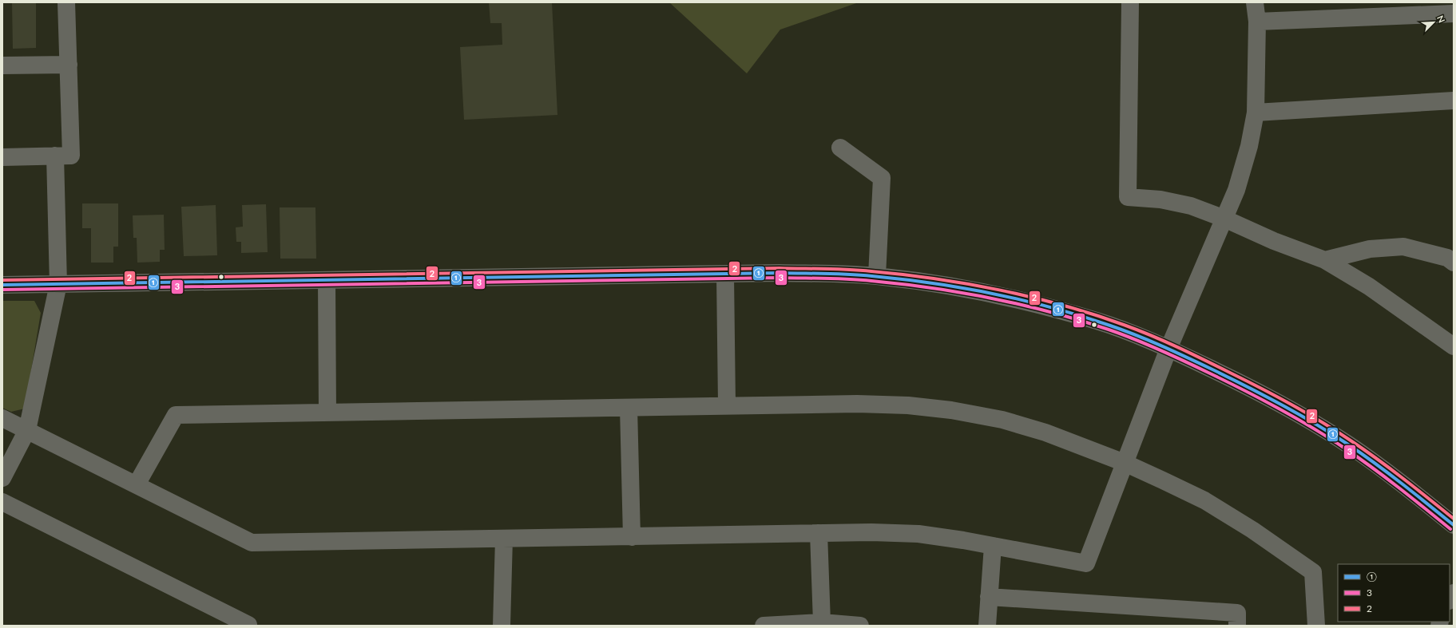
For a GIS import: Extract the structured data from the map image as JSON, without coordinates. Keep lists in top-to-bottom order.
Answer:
{
  "lines": ["transit line 2", "transit line ①", "transit line 3"],
  "legend": ["①", "3", "2"],
  "north": "top right"
}
